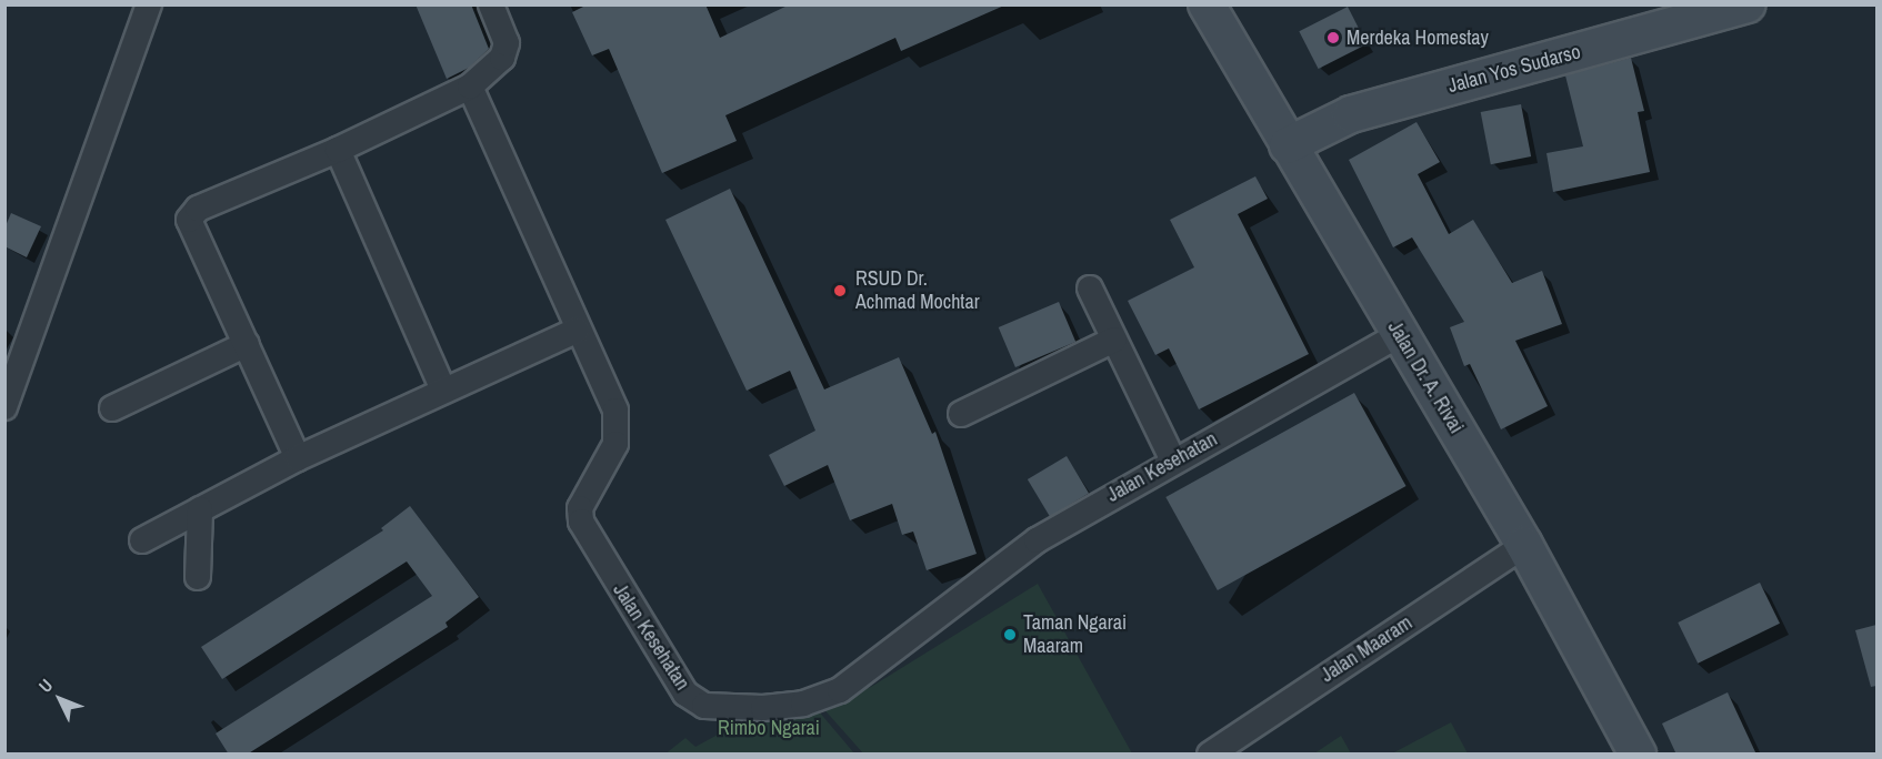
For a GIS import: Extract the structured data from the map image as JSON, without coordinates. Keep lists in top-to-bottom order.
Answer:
{
  "streets": {
    "main road": ["Jalan Yos Sudarso", "Jalan Dr. A. Rivai"],
    "street": ["Jalan Kesehatan", "Jalan Maaram"]
  },
  "crossings": [
    ["Jalan Yos Sudarso", "Jalan Dr. A. Rivai"],
    ["Jalan Dr. A. Rivai", "Jalan Kesehatan"],
    ["Jalan Dr. A. Rivai", "Jalan Maaram"]
  ],
  "parks": ["Rimbo Ngarai"],
  "places": ["Merdeka Homestay", "RSUD Dr. Achmad Mochtar", "Taman Ngarai Maaram"],
  "north": "top left"
}
